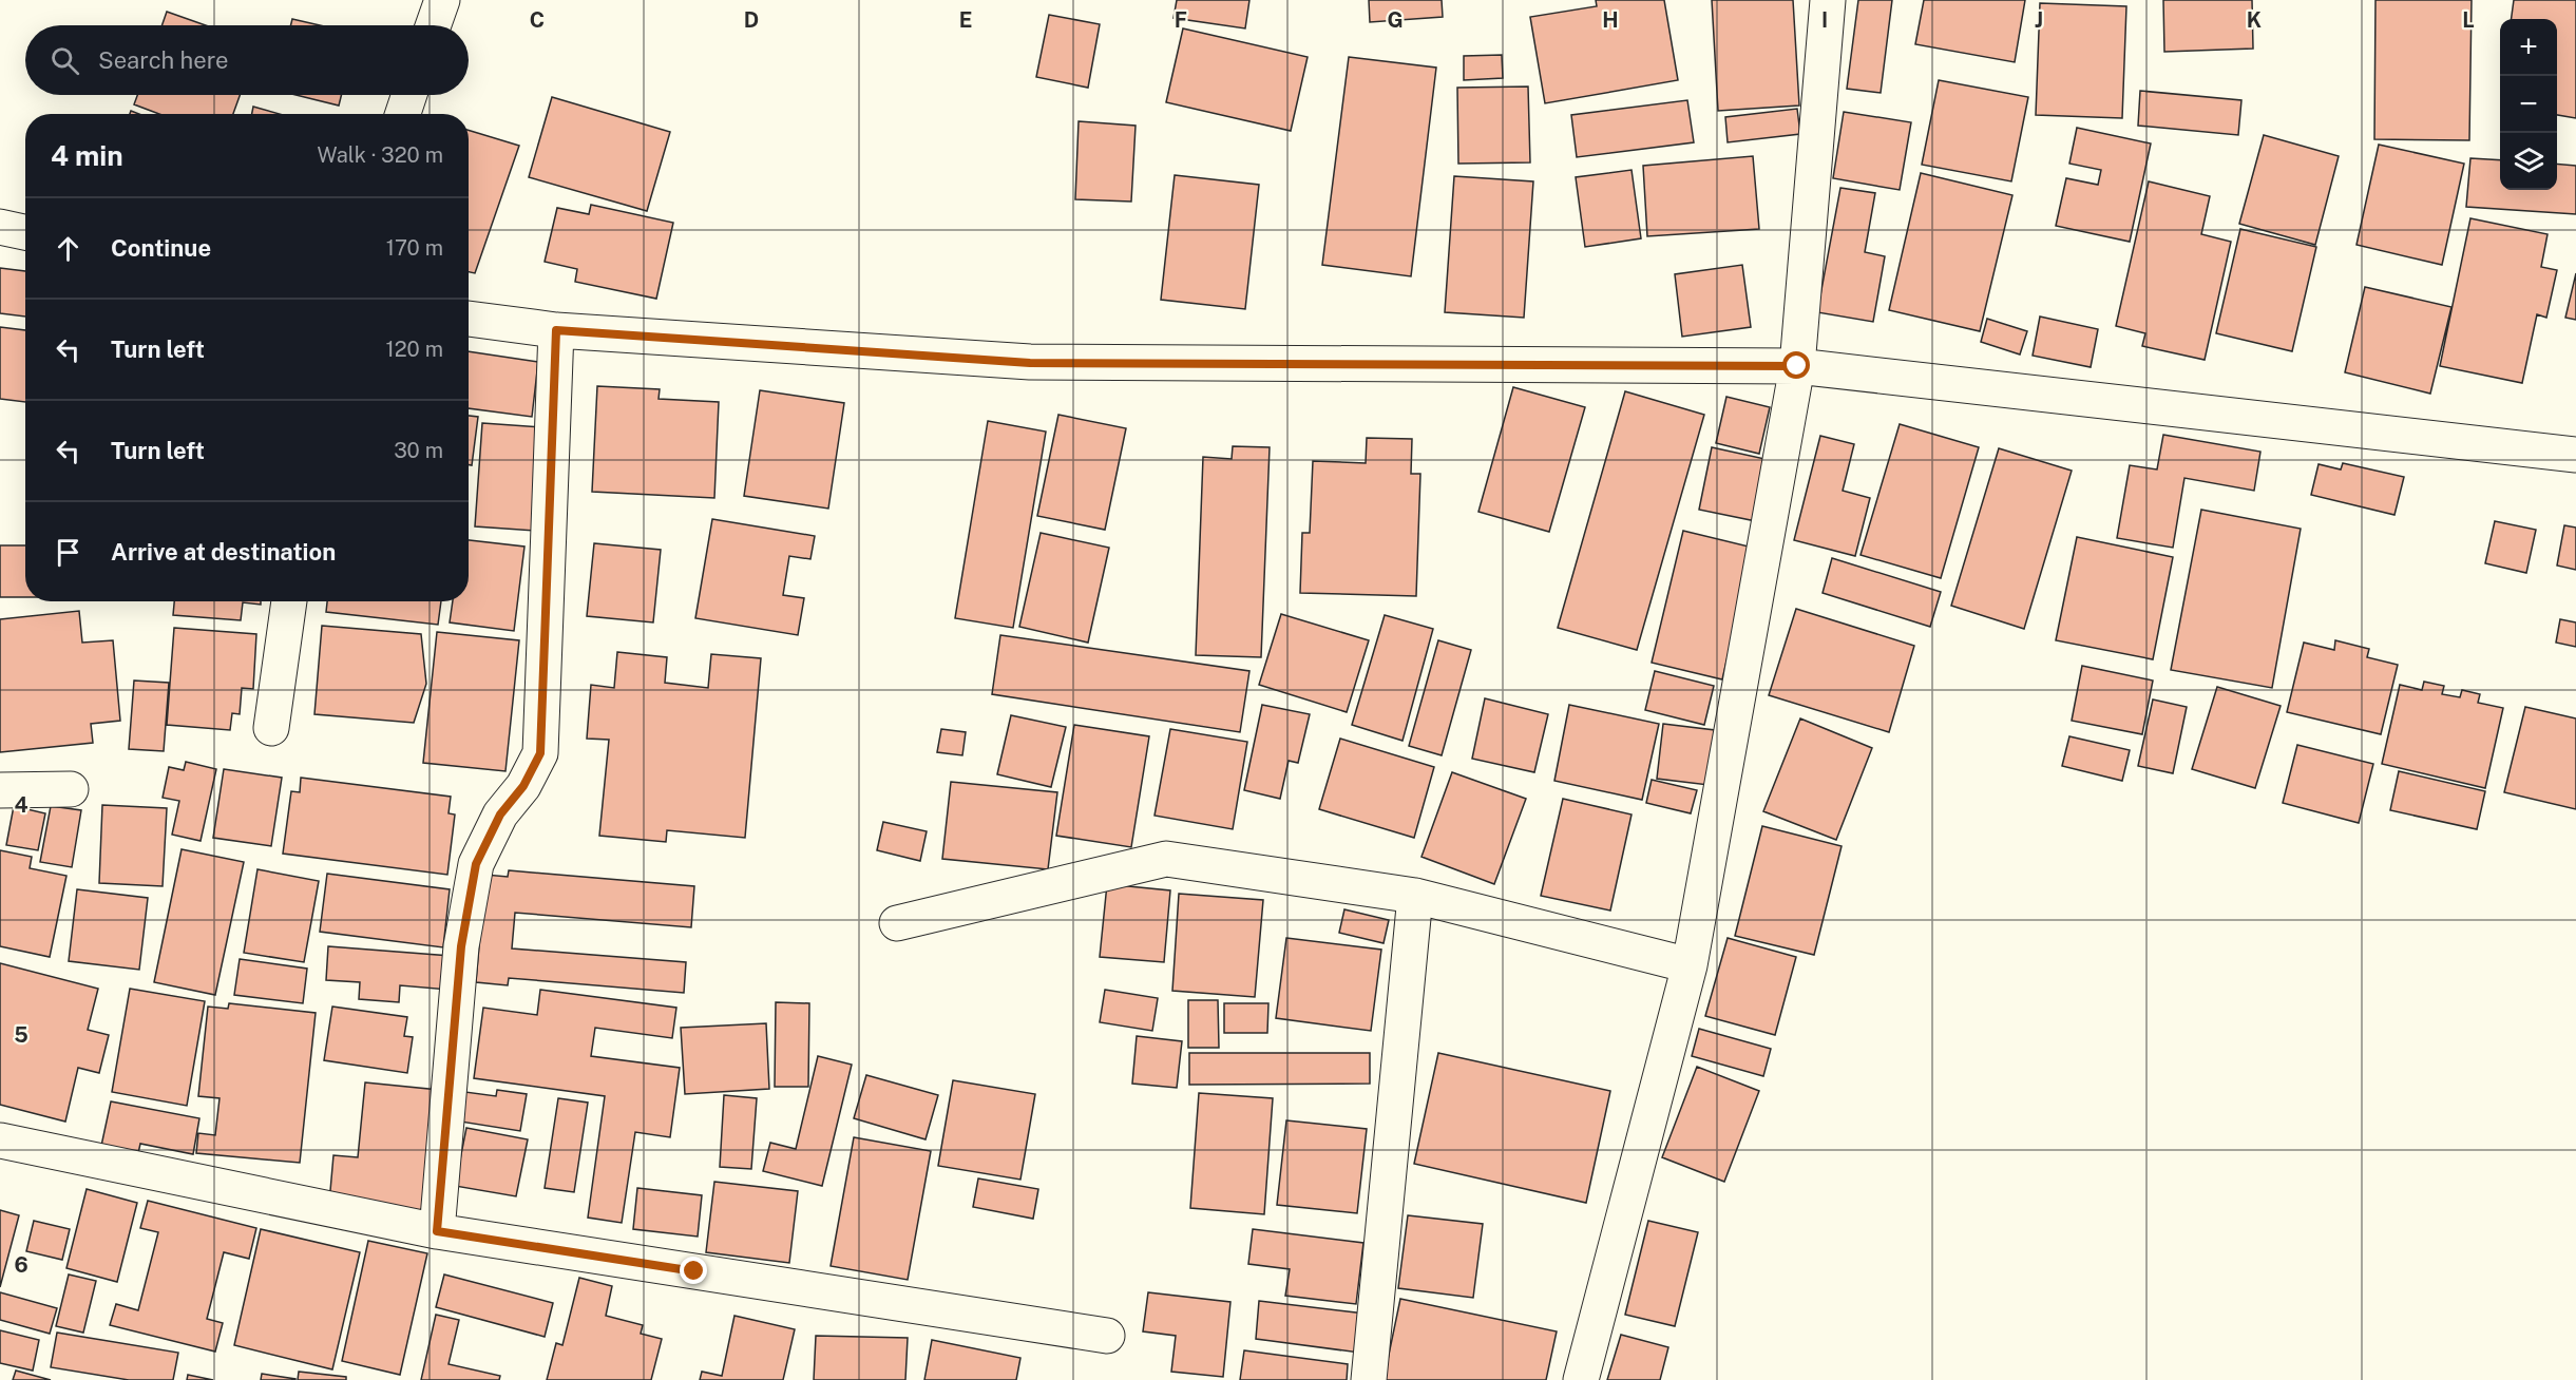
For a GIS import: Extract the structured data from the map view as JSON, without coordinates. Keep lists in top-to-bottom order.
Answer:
{
  "page": {
    "map_buttons": ["+", "−"],
    "search": "Search here",
    "heading": ["4 min", "Walk · 320 m"],
    "list": [
      ["Continue", "170 m"],
      ["Turn left", "120 m"],
      ["Turn left", "30 m"],
      "Arrive at destination"
    ]
  },
  "grid": {
    "columns": [
      "C",
      "D",
      "E",
      "F",
      "G",
      "H",
      "I",
      "J",
      "K",
      "L"
    ],
    "rows": ["4", "5", "6"]
  }
}
